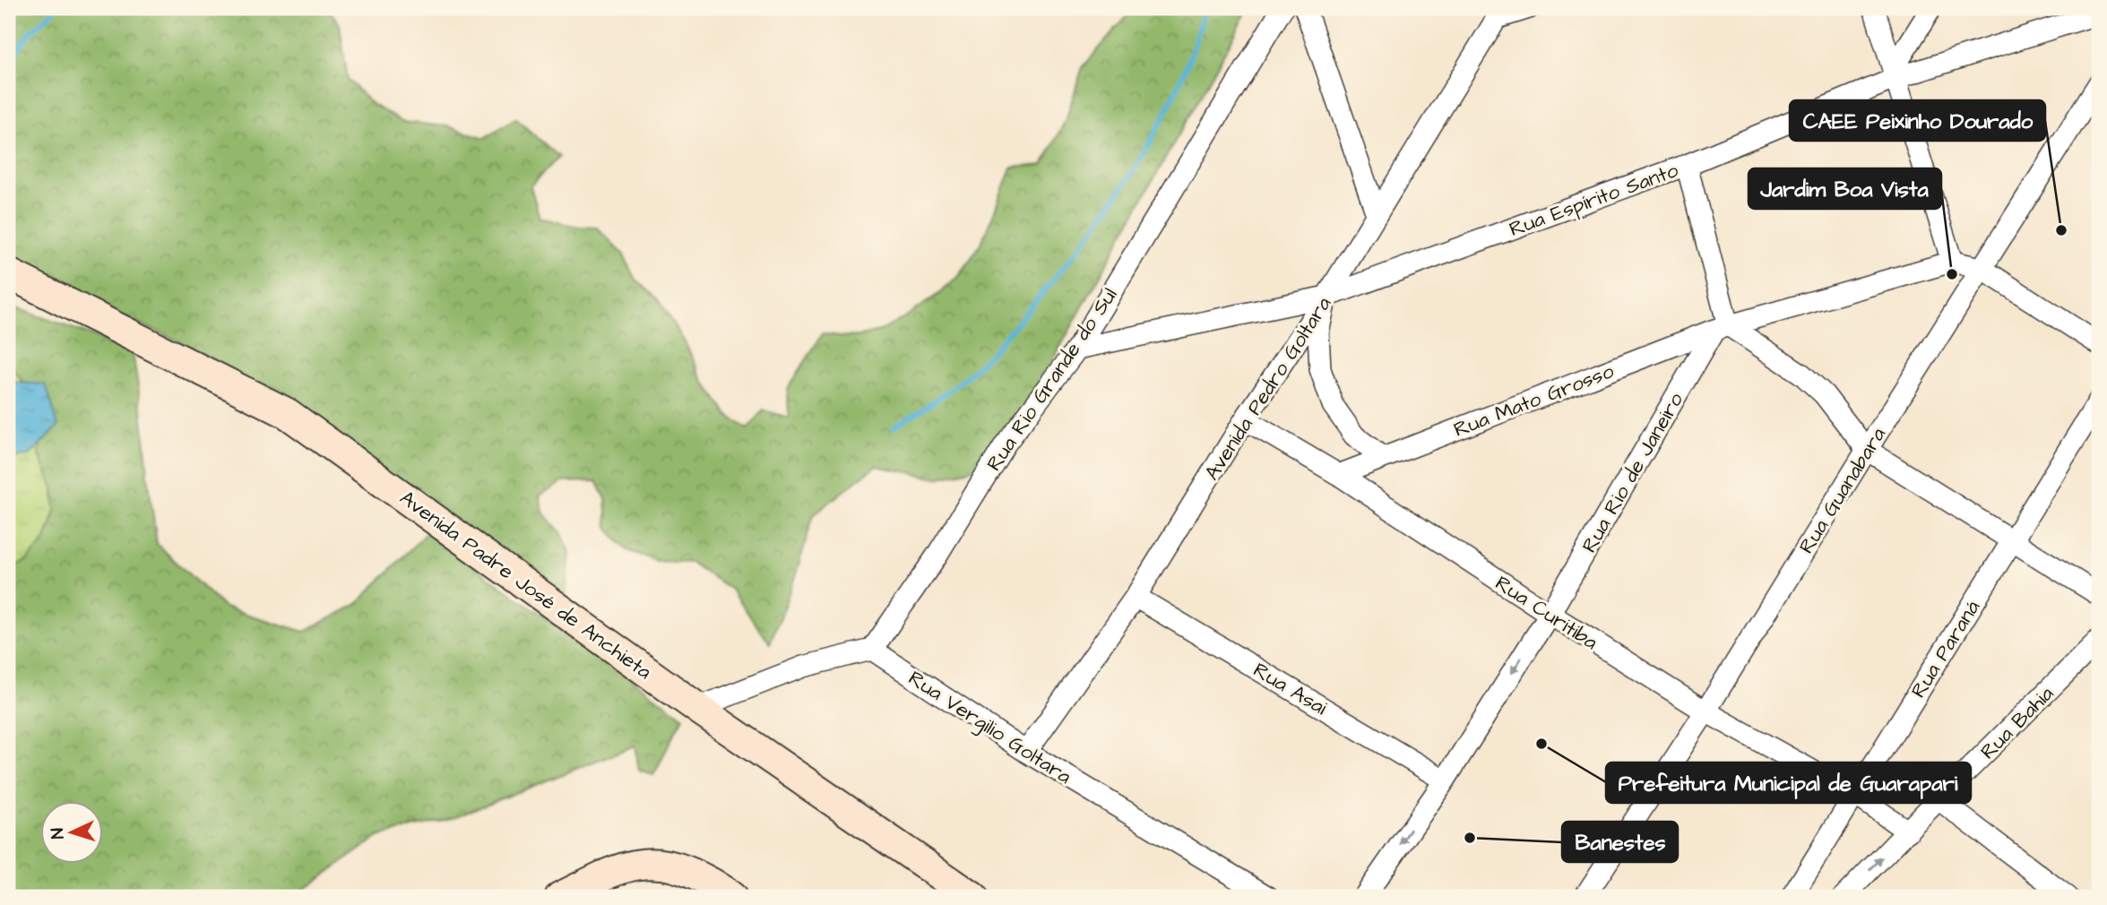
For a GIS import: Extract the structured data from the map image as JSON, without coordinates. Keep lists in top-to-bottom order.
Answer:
{
  "streets": {
    "main road": ["Avenida Padre José de Anchieta"],
    "street": [
      "Rua Espírito Santo",
      "Rua Rio Grande do Sul",
      "Avenida Pedro Goltara",
      "Rua Mato Grosso",
      "Rua Rio de Janeiro",
      "Rua Guanabara",
      "Rua Curitiba",
      "Rua Paraná",
      "Rua Asai",
      "Rua Bahia",
      "Rua Vergilio Goltara"
    ]
  },
  "crossings": [
    ["Rua Espírito Santo", "Rua Rio Grande do Sul"],
    ["Rua Espírito Santo", "Avenida Pedro Goltara"],
    ["Rua Rio Grande do Sul", "Rua Vergilio Goltara"],
    ["Avenida Pedro Goltara", "Rua Curitiba"],
    ["Avenida Pedro Goltara", "Rua Asai"],
    ["Avenida Pedro Goltara", "Rua Vergilio Goltara"],
    ["Rua Mato Grosso", "Rua Rio de Janeiro"],
    ["Rua Mato Grosso", "Rua Curitiba"],
    ["Rua Rio de Janeiro", "Rua Curitiba"],
    ["Rua Rio de Janeiro", "Rua Asai"],
    ["Rua Guanabara", "Rua Curitiba"],
    ["Rua Curitiba", "Rua Paraná"],
    ["Rua Curitiba", "Rua Bahia"]
  ],
  "one_way": ["Rua Rio de Janeiro"],
  "places": [
    "CAEE Peixinho Dourado",
    "Jardim Boa Vista",
    "Prefeitura Municipal de Guarapari",
    "Banestes"
  ],
  "north": "left"
}
